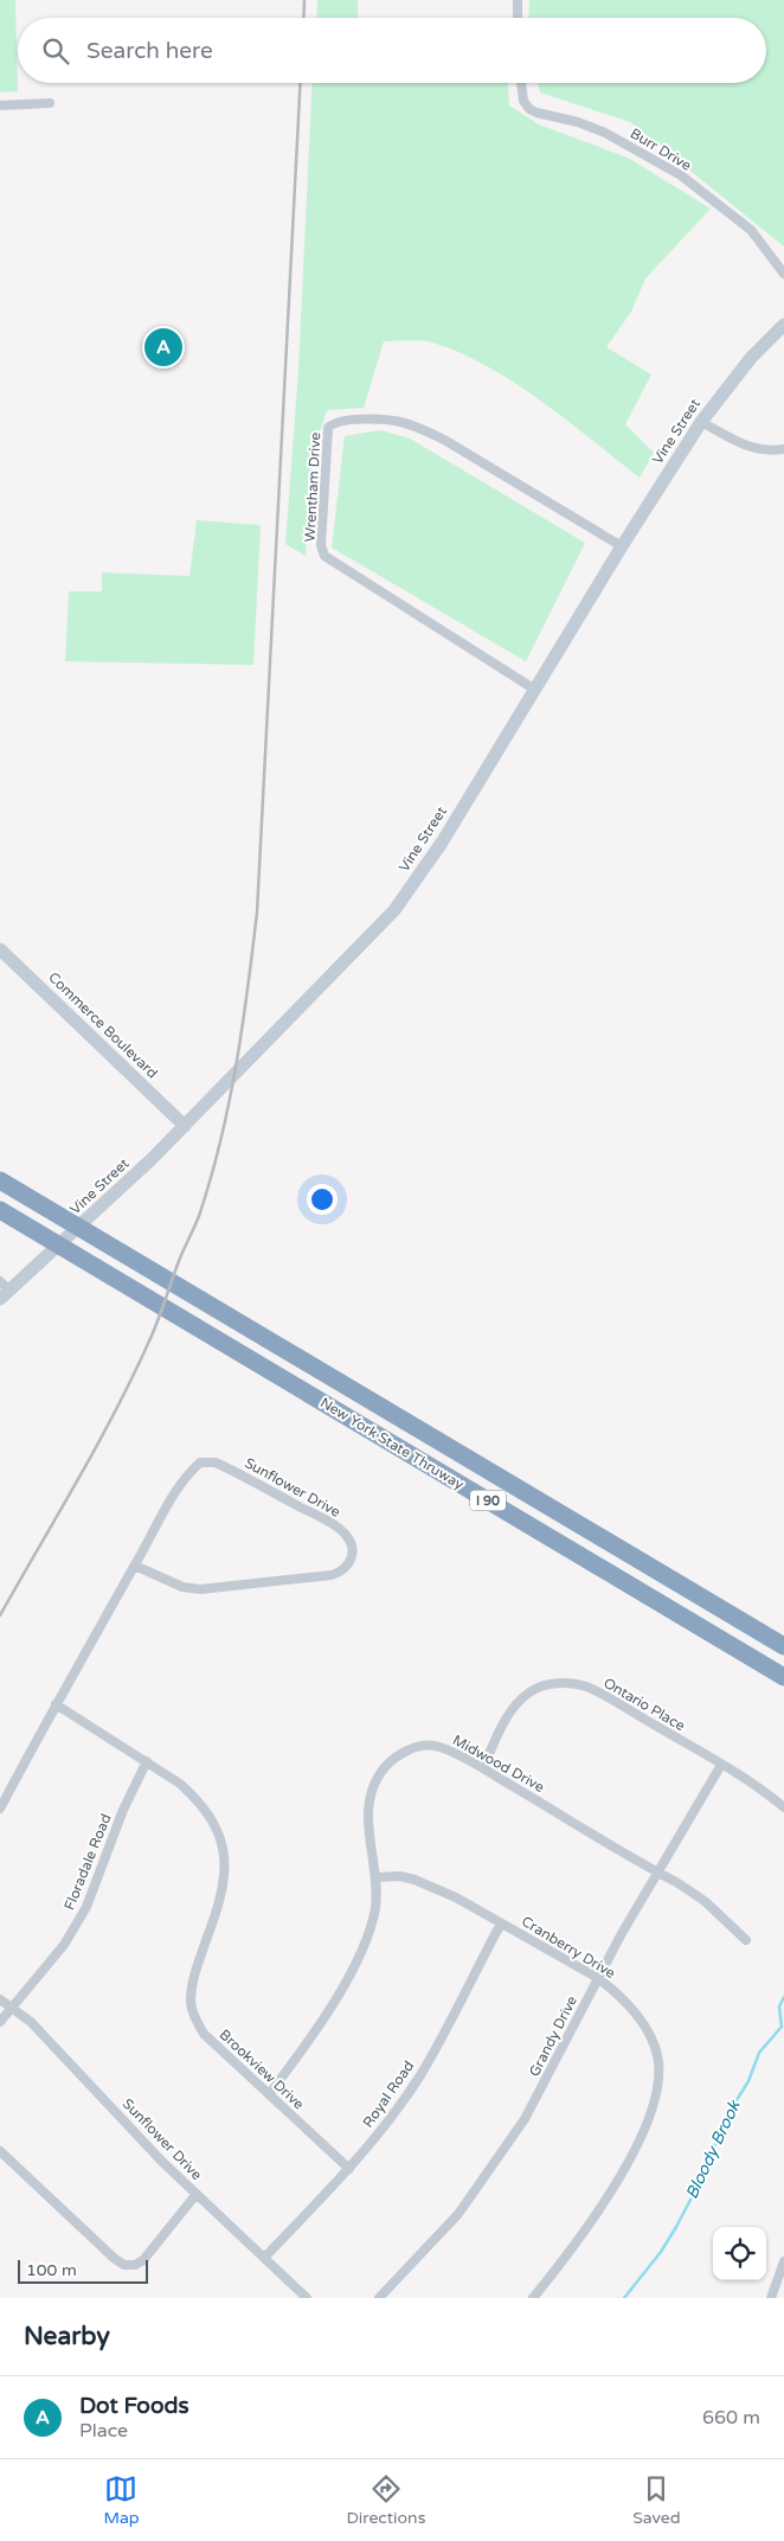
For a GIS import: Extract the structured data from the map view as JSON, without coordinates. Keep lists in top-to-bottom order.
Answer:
{
  "streets": {
    "highway": ["New York State Thruway", "I 90"],
    "street": [
      "Burr Drive",
      "Vine Street",
      "Wrentham Drive",
      "Commerce Boulevard",
      "Sunflower Drive",
      "Ontario Place",
      "Midwood Drive",
      "Floradale Road",
      "Cranberry Drive",
      "Grandy Drive",
      "Brookview Drive",
      "Royal Road"
    ]
  },
  "crossings": [
    ["Vine Street", "Wrentham Drive"],
    ["Vine Street", "Commerce Boulevard"],
    ["Sunflower Drive", "Floradale Road"],
    ["Sunflower Drive", "Brookview Drive"],
    ["Sunflower Drive", "Royal Road"],
    ["Ontario Place", "Midwood Drive"],
    ["Ontario Place", "Grandy Drive"],
    ["Midwood Drive", "Cranberry Drive"],
    ["Midwood Drive", "Grandy Drive"],
    ["Midwood Drive", "Brookview Drive"],
    ["Floradale Road", "Brookview Drive"],
    ["Cranberry Drive", "Grandy Drive"],
    ["Cranberry Drive", "Royal Road"],
    ["Brookview Drive", "Royal Road"]
  ],
  "water": ["Bloody Brook"],
  "scale_bar": "100 m",
  "page": {
    "search": "Search here",
    "pins": "A",
    "scale": "100 m",
    "heading": "Nearby",
    "list": [
      {
        "mark": "A",
        "name": "Dot Foods",
        "note": "Place",
        "value": "660 m"
      }
    ],
    "nav": ["Map", "Directions", "Saved"]
  }
}
